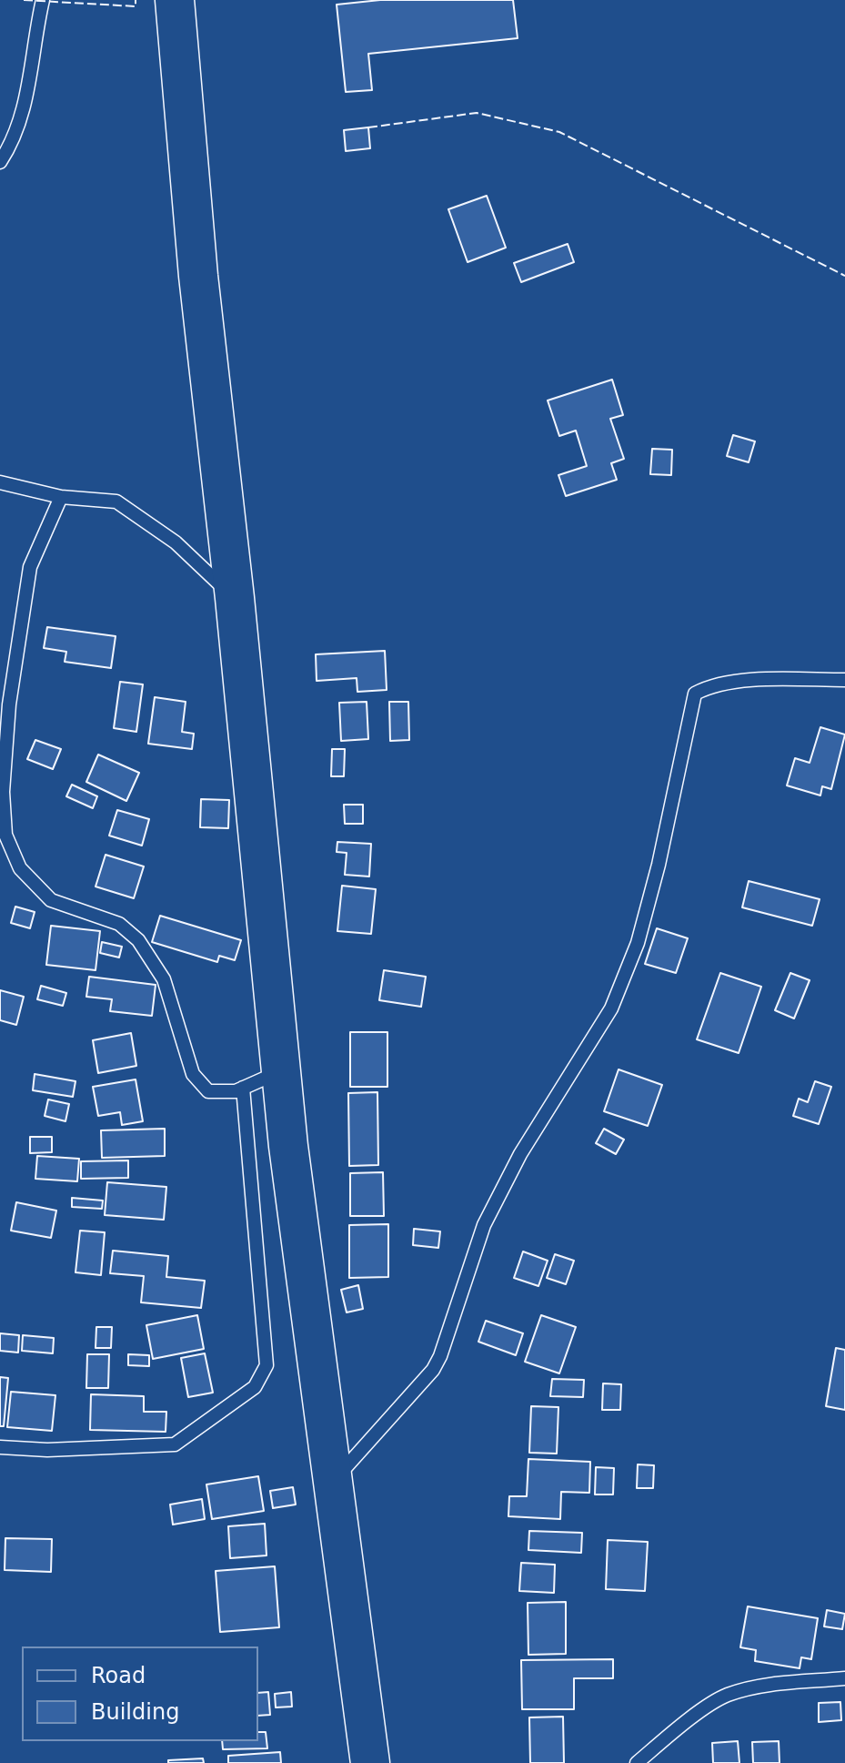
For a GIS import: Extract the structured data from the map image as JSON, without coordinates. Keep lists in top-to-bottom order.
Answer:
{
  "legend": ["Road", "Building"]
}
